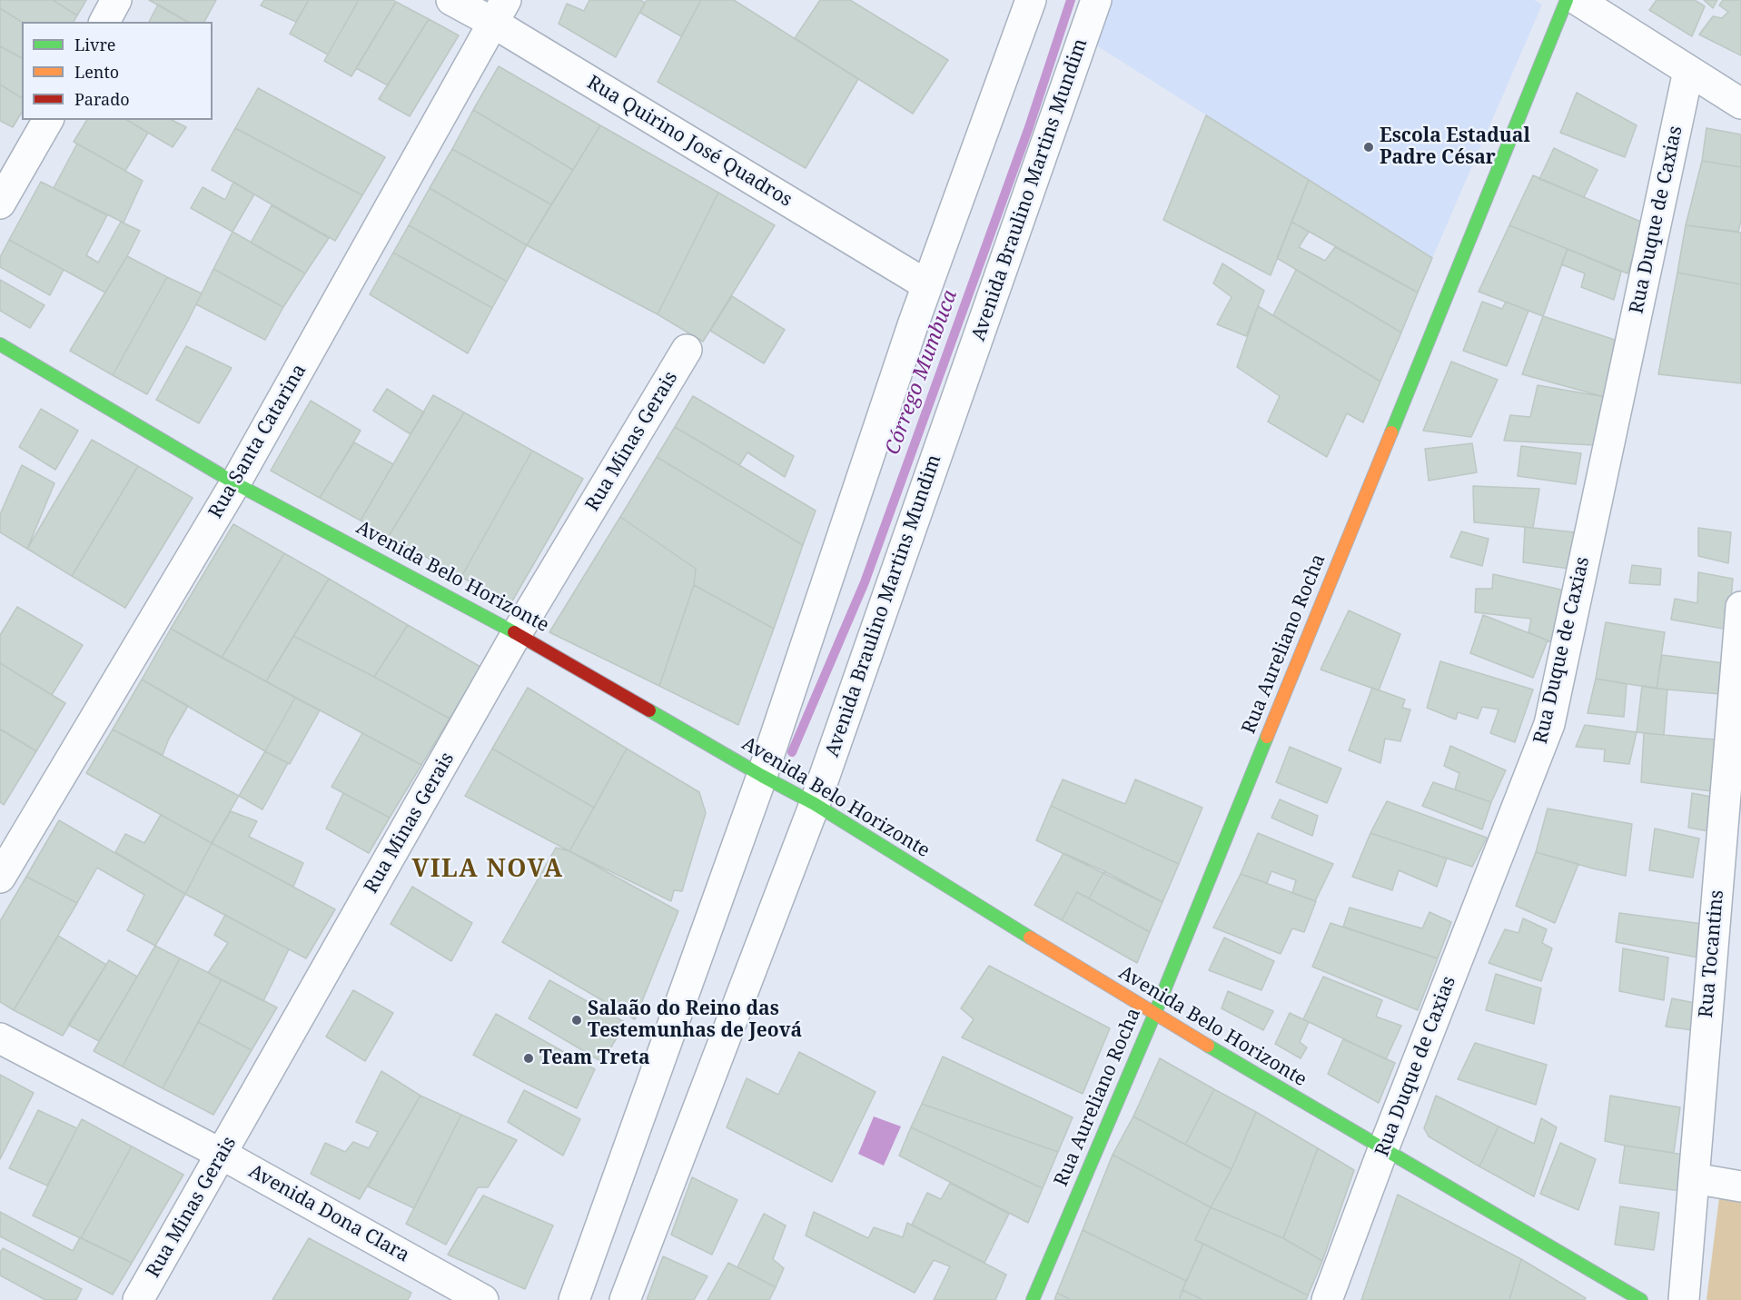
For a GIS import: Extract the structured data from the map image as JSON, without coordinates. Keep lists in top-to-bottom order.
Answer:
{
  "streets": {
    "street": [
      "Rua Quirino José Quadros",
      "Avenida Braulino Martins Mundim",
      "Rua Duque de Caxias",
      "Rua Santa Catarina",
      "Rua Minas Gerais",
      "Avenida Belo Horizonte",
      "Rua Aureliano Rocha",
      "Rua Tocantins",
      "Avenida Dona Clara"
    ]
  },
  "crossings": [
    ["Rua Quirino José Quadros", "Rua Santa Catarina"],
    ["Avenida Braulino Martins Mundim", "Avenida Belo Horizonte"],
    ["Rua Duque de Caxias", "Avenida Belo Horizonte"],
    ["Rua Santa Catarina", "Avenida Belo Horizonte"],
    ["Rua Minas Gerais", "Avenida Belo Horizonte"],
    ["Rua Minas Gerais", "Avenida Dona Clara"],
    ["Avenida Belo Horizonte", "Rua Aureliano Rocha"]
  ],
  "districts": ["VILA NOVA"],
  "water": ["Córrego Mumbuca"],
  "places": ["Escola Estadual Padre César", "Salaão do Reino das Testemunhas de Jeová", "Team Treta"],
  "legend": ["Livre", "Lento", "Parado"]
}
